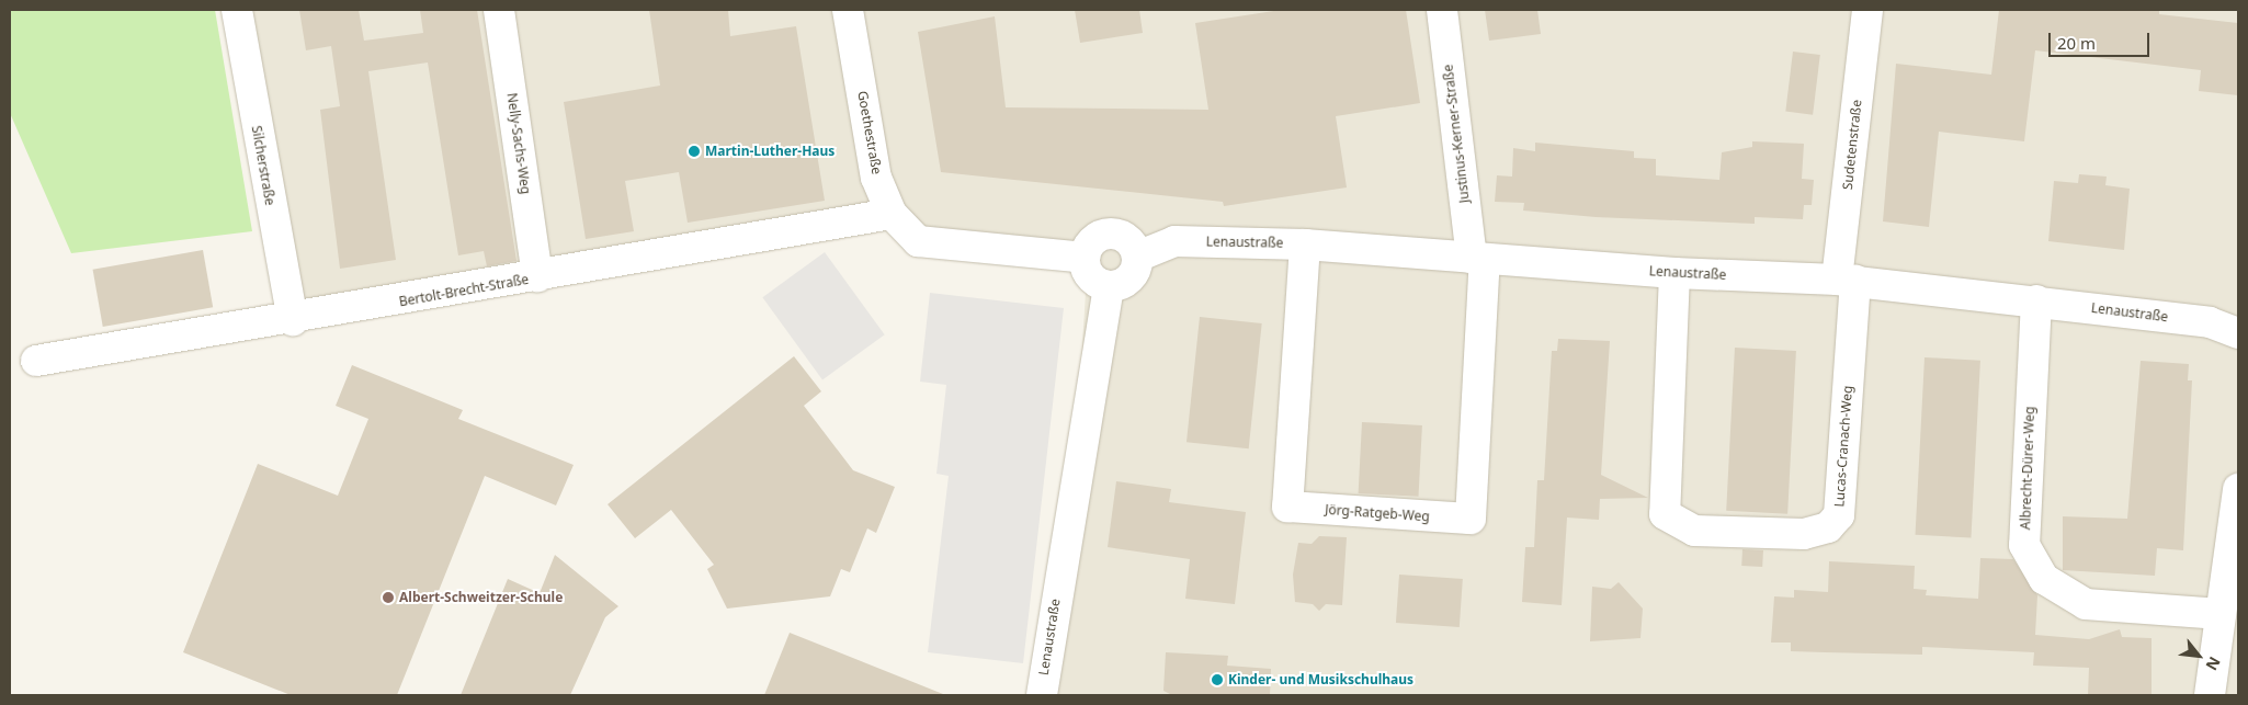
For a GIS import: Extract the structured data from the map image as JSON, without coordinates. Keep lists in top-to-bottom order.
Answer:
{
  "streets": {
    "street": [
      "Goethestraße",
      "Justinus-Kerner-Straße",
      "Nelly-Sachs-Weg",
      "Sudetenstraße",
      "Silcherstraße",
      "Lenaustraße",
      "Bertolt-Brecht-Straße",
      "Lucas-Cranach-Weg",
      "Albrecht-Dürer-Weg",
      "Jörg-Ratgeb-Weg"
    ]
  },
  "crossings": [
    ["Goethestraße", "Lenaustraße"],
    ["Goethestraße", "Bertolt-Brecht-Straße"],
    ["Justinus-Kerner-Straße", "Lenaustraße"],
    ["Justinus-Kerner-Straße", "Jörg-Ratgeb-Weg"],
    ["Nelly-Sachs-Weg", "Bertolt-Brecht-Straße"],
    ["Sudetenstraße", "Lenaustraße"],
    ["Sudetenstraße", "Lucas-Cranach-Weg"],
    ["Silcherstraße", "Bertolt-Brecht-Straße"],
    ["Lenaustraße", "Lucas-Cranach-Weg"],
    ["Lenaustraße", "Albrecht-Dürer-Weg"],
    ["Lenaustraße", "Jörg-Ratgeb-Weg"]
  ],
  "places": ["Martin-Luther-Haus", "Albert-Schweitzer-Schule", "Kinder- und Musikschulhaus"],
  "scale_bar": "20 m",
  "north": "bottom right"
}
